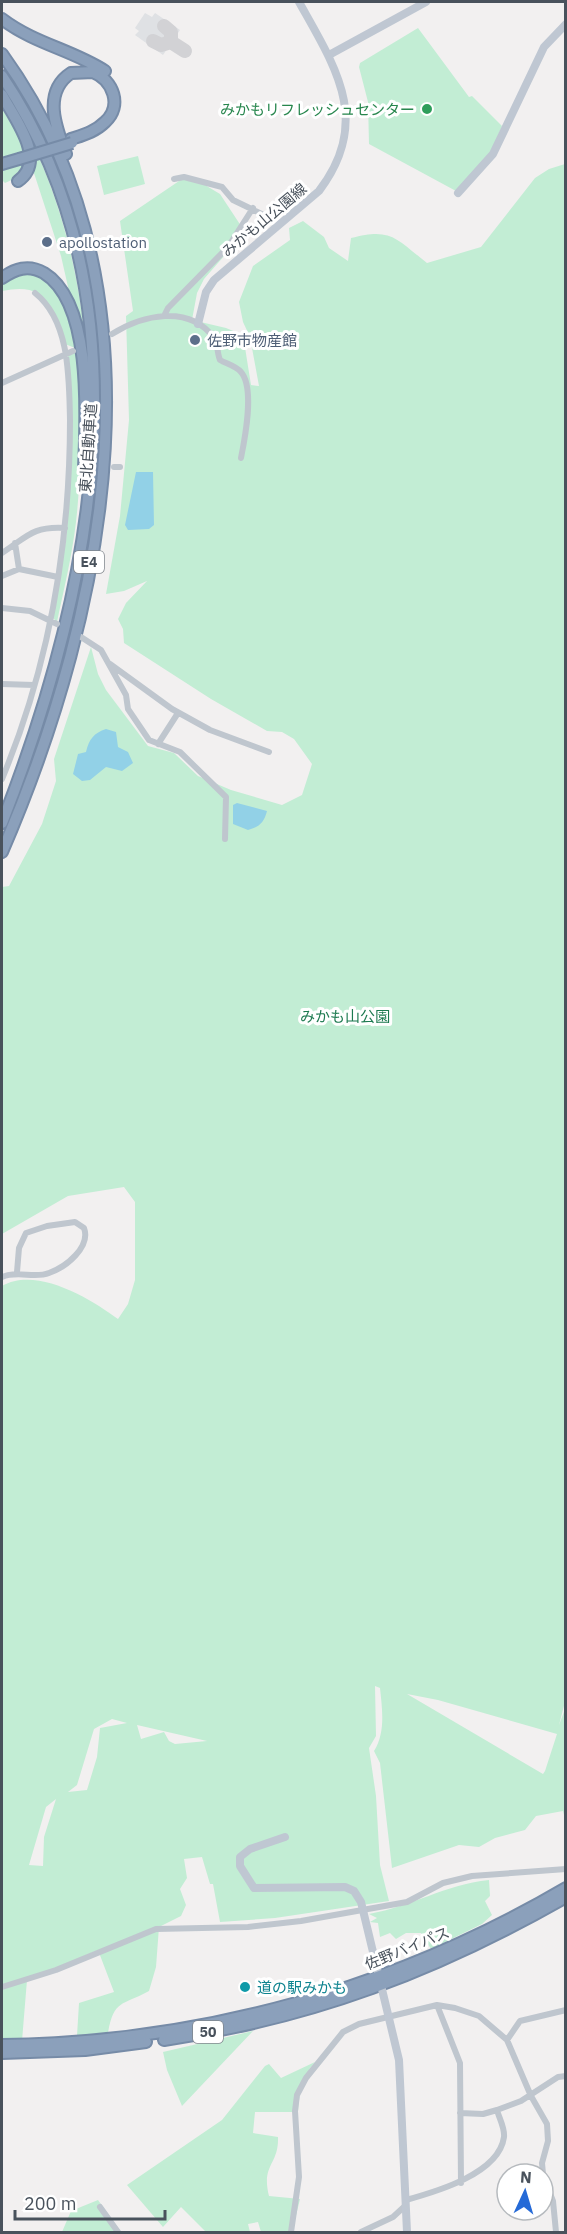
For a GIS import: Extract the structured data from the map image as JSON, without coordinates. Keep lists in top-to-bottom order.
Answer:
{
  "streets": {
    "highway": [
      "東北自動車道",
      "E4",
      "佐野バイパス",
      "50"
    ],
    "street": ["みかも山公園線"]
  },
  "parks": ["みかも山公園"],
  "places": [
    "みかもリフレッシュセンター",
    "apollostation",
    "佐野市物産館",
    "道の駅みかも"
  ],
  "scale_bar": "200 m",
  "north": "top"
}
